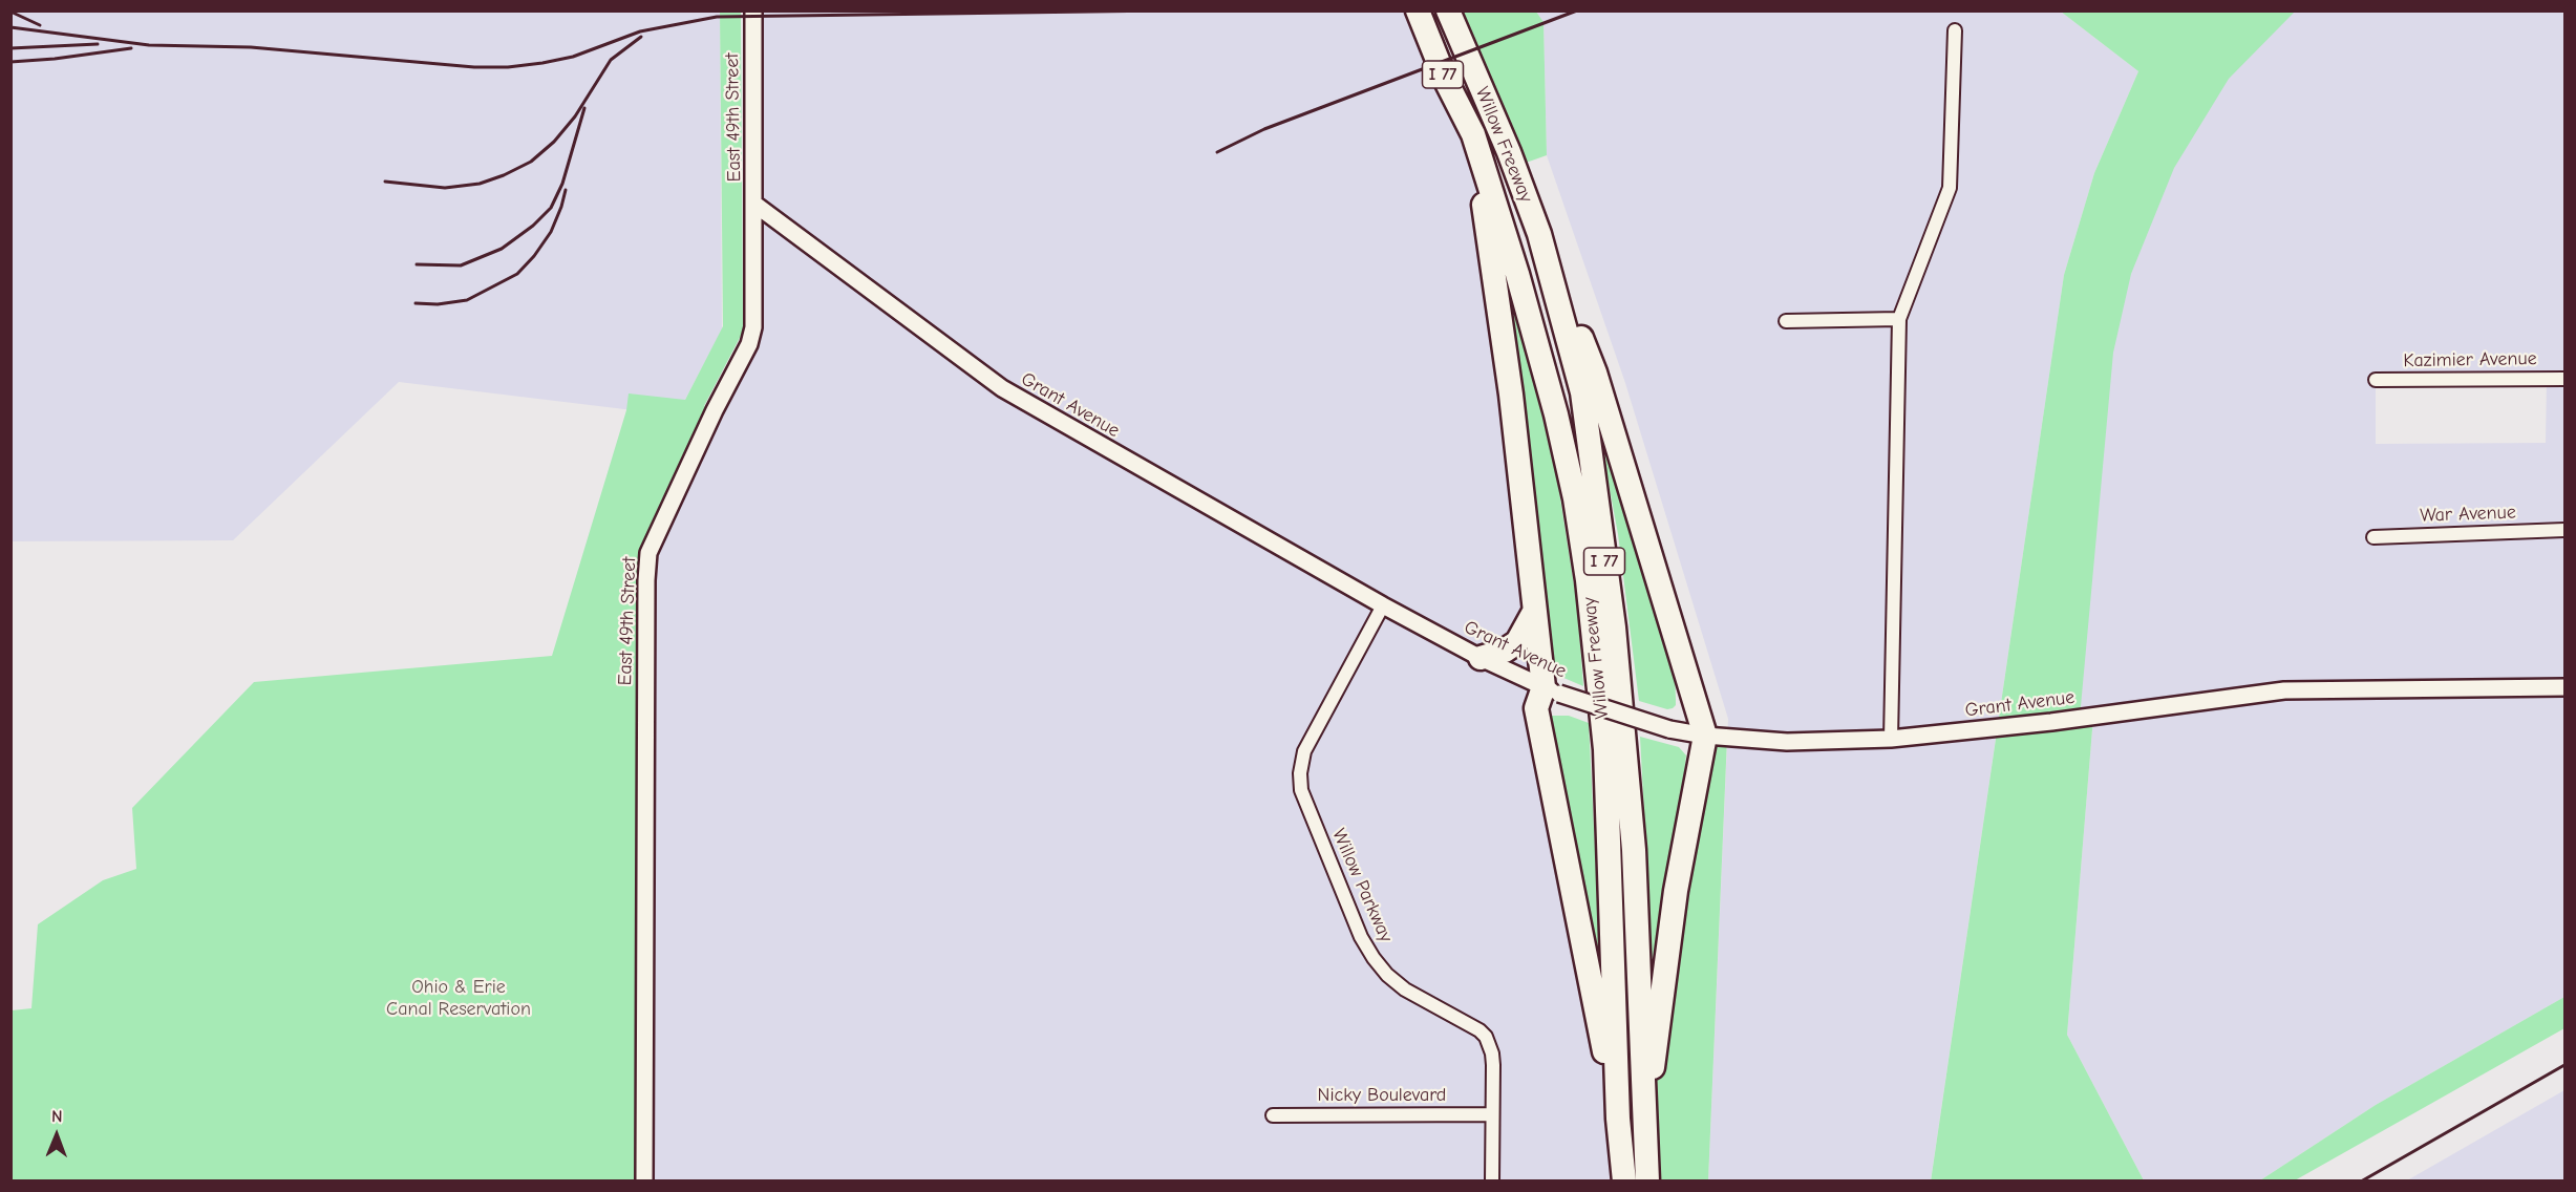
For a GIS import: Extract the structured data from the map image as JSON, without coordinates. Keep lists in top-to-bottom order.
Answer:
{
  "streets": {
    "highway": ["I 77", "Willow Freeway"],
    "street": [
      "East 49th Street",
      "Kazimier Avenue",
      "Grant Avenue",
      "War Avenue",
      "Willow Parkway",
      "Nicky Boulevard"
    ]
  },
  "crossings": [
    ["East 49th Street", "Grant Avenue"],
    ["Grant Avenue", "Willow Parkway"],
    ["Willow Parkway", "Nicky Boulevard"]
  ],
  "parks": ["Ohio & Erie Canal Reservation"],
  "north": "top"
}
